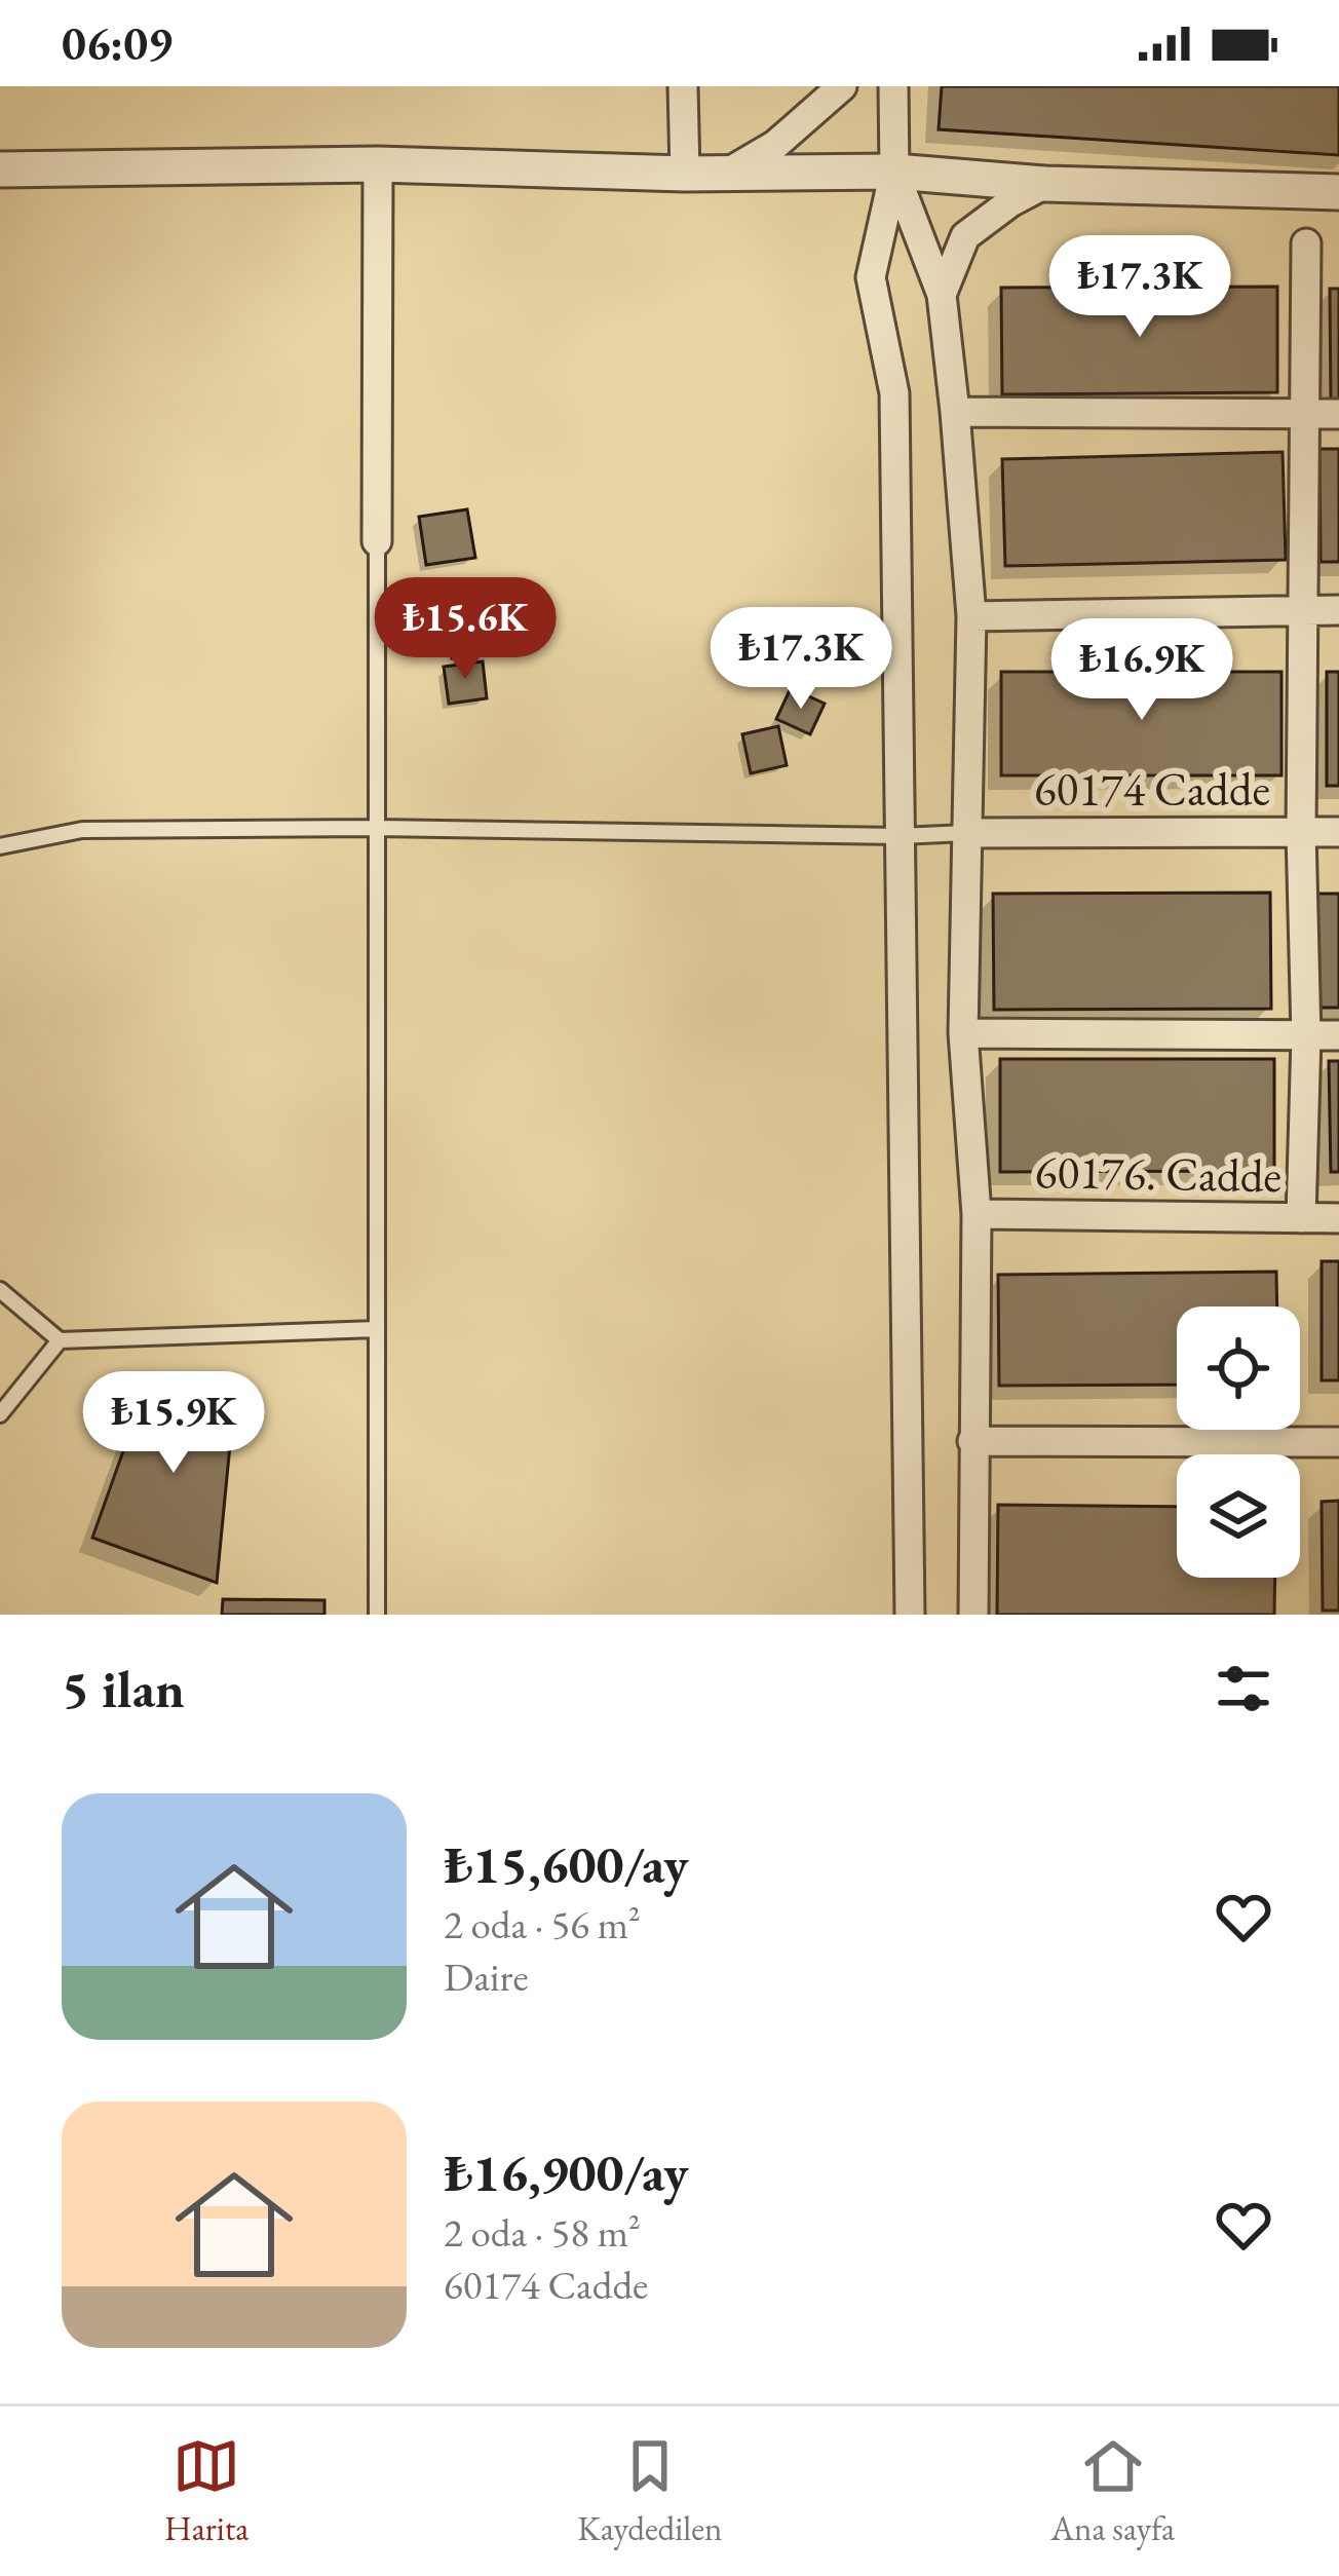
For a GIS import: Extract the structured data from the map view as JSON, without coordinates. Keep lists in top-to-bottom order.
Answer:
{
  "streets": {
    "street": ["60174 Cadde", "60176. Cadde"]
  },
  "page": {
    "status": "06:09",
    "price": [
      "₺17.3K",
      "₺15.6K",
      "₺17.3K",
      "₺16.9K",
      "₺15.9K"
    ],
    "heading": "5 ilan",
    "list": [
      {
        "name": "₺15,600/ay",
        "note": "2 oda · 56 m² · Daire"
      },
      {
        "name": "₺16,900/ay",
        "note": "2 oda · 58 m² · 60174 Cadde"
      }
    ],
    "tabs": ["Harita", "Kaydedilen", "Ana sayfa"]
  }
}
